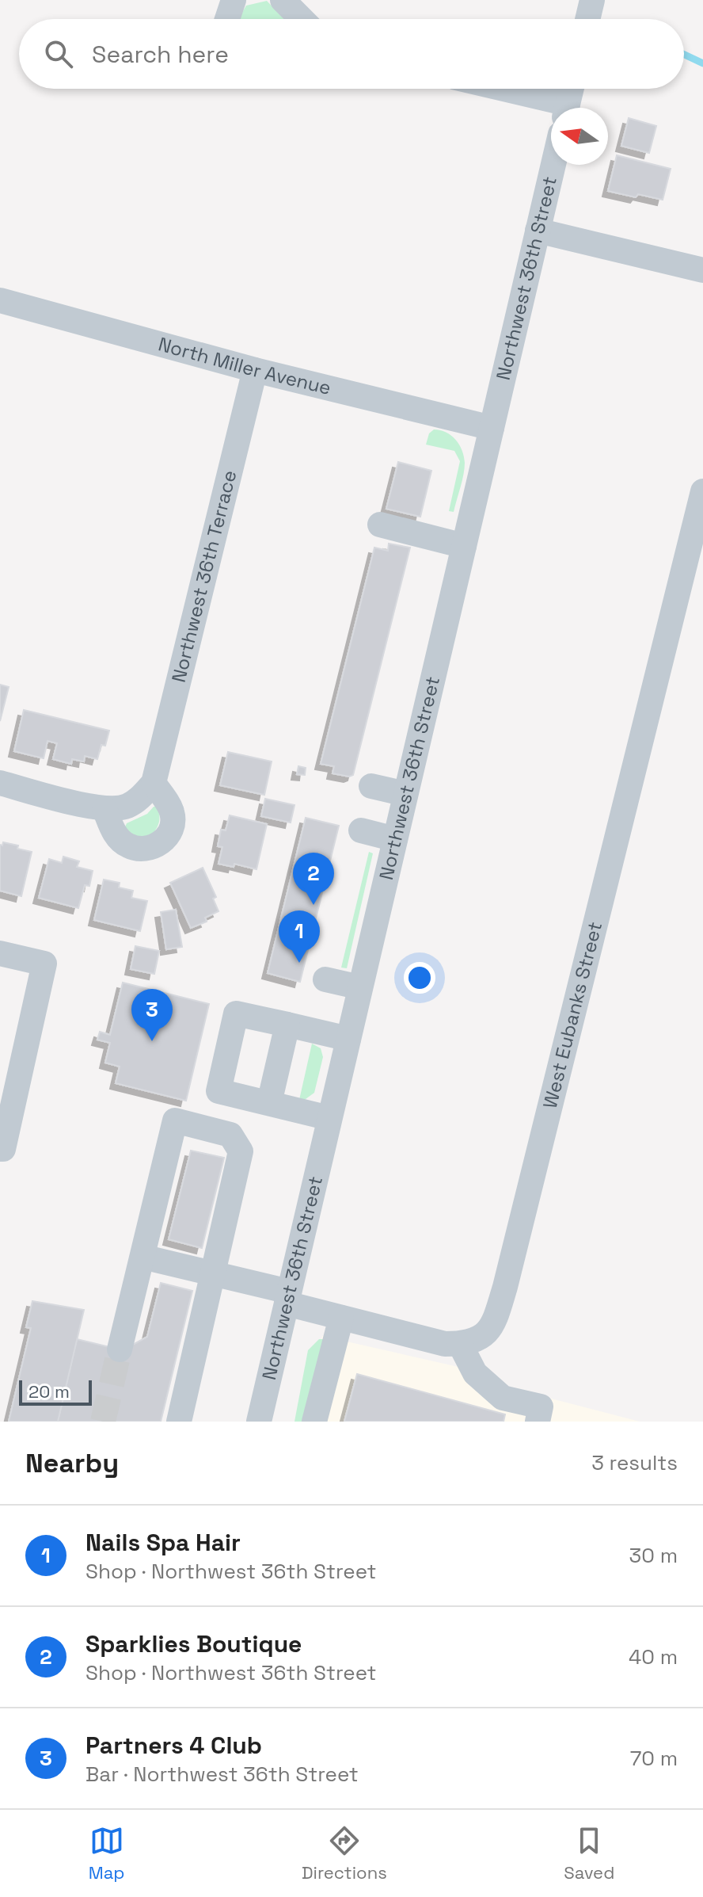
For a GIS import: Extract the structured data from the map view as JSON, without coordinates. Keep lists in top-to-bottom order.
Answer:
{
  "streets": {
    "street": [
      "Northwest 36th Street",
      "North Miller Avenue",
      "Northwest 36th Terrace",
      "West Eubanks Street"
    ]
  },
  "crossings": [
    ["Northwest 36th Street", "North Miller Avenue"],
    ["Northwest 36th Street", "West Eubanks Street"],
    ["North Miller Avenue", "Northwest 36th Terrace"]
  ],
  "scale_bar": "20 m",
  "north": "left",
  "page": {
    "search": "Search here",
    "pins": ["2", "1", "3"],
    "scale": "20 m",
    "heading": ["Nearby", "3 results"],
    "list": [
      {
        "mark": "1",
        "name": "Nails Spa Hair",
        "note": "Shop · Northwest 36th Street",
        "value": "30 m"
      },
      {
        "mark": "2",
        "name": "Sparklies Boutique",
        "note": "Shop · Northwest 36th Street",
        "value": "40 m"
      },
      {
        "mark": "3",
        "name": "Partners 4 Club",
        "note": "Bar · Northwest 36th Street",
        "value": "70 m"
      }
    ],
    "nav": ["Map", "Directions", "Saved"]
  }
}
